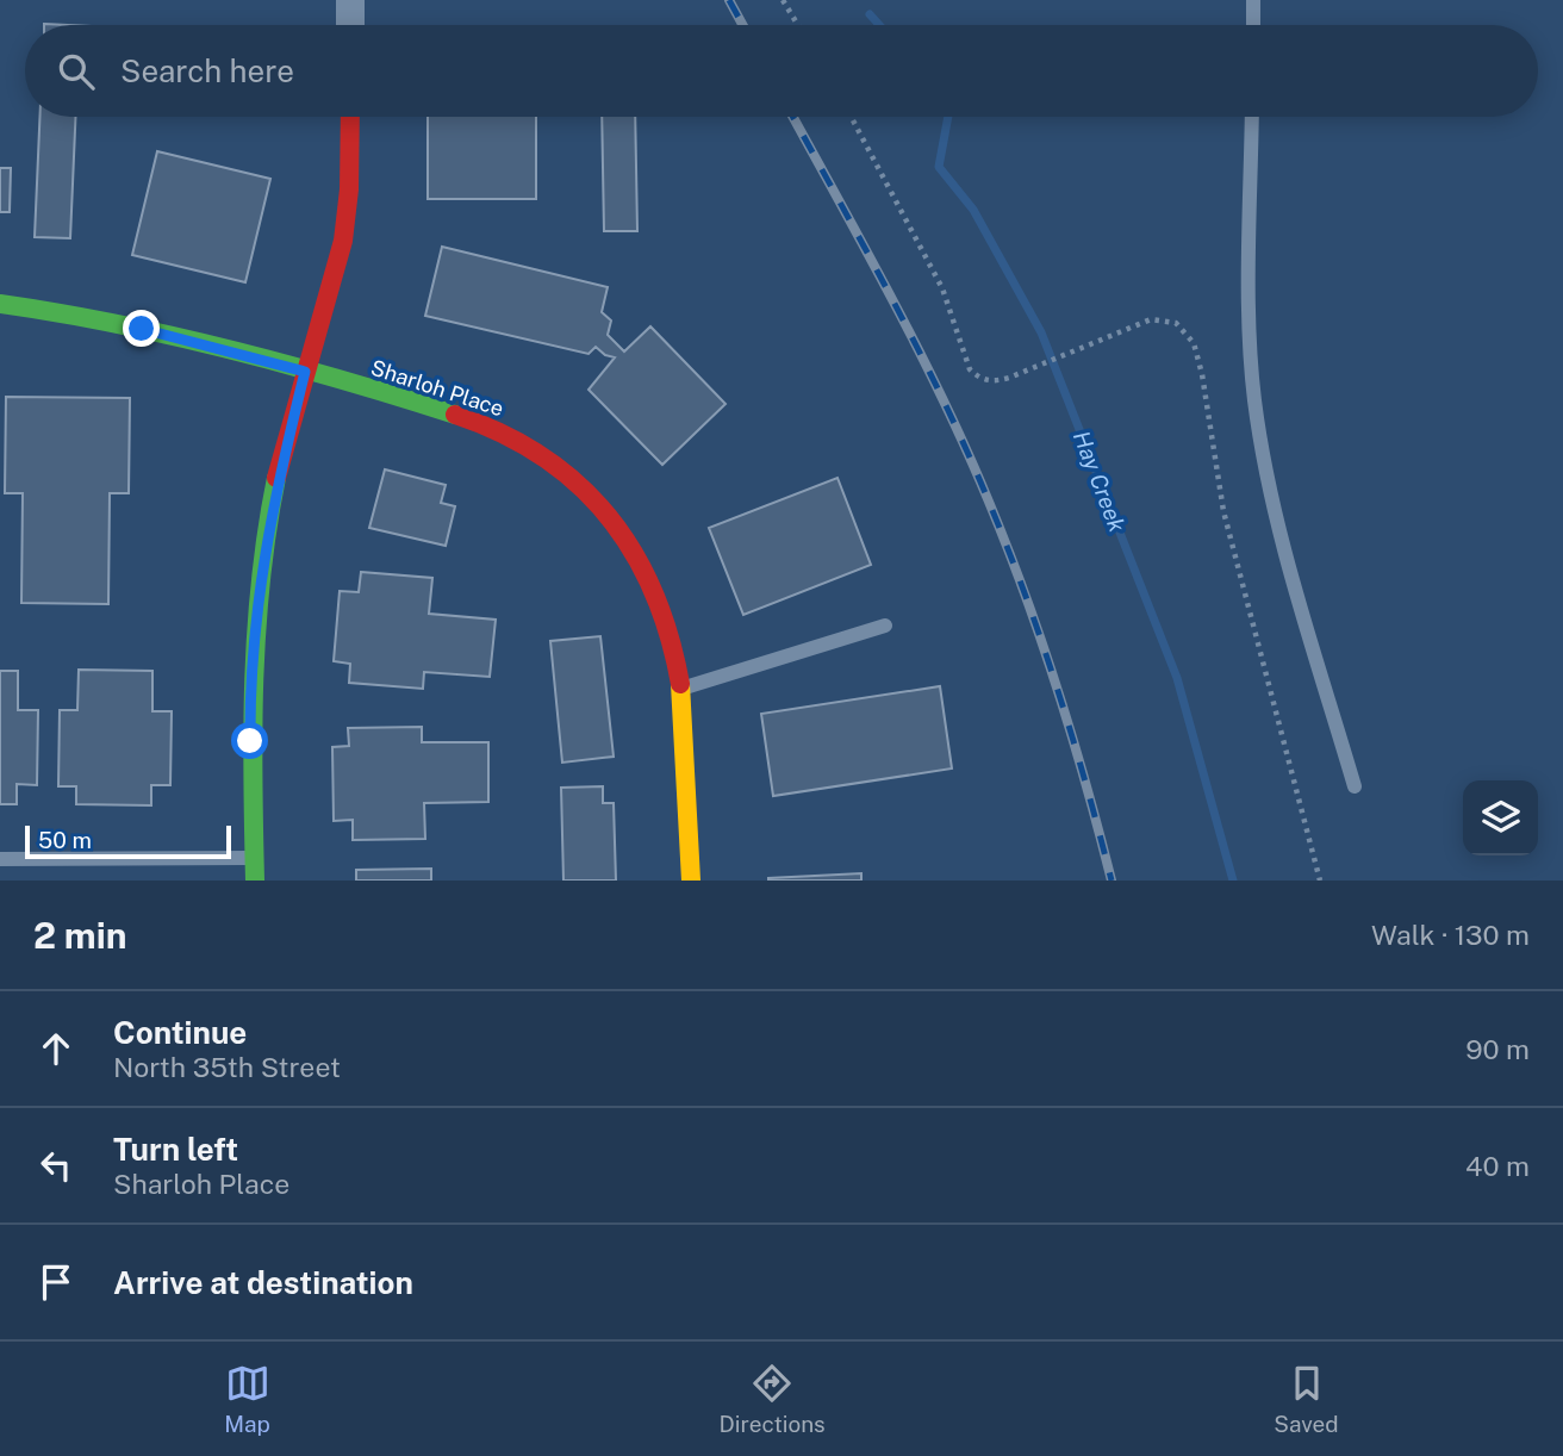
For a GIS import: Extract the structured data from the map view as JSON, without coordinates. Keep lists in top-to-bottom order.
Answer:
{
  "streets": {
    "street": ["Sharloh Place"]
  },
  "water": ["Hay Creek"],
  "scale_bar": "50 m",
  "page": {
    "search": "Search here",
    "scale": "50 m",
    "heading": ["2 min", "Walk · 130 m"],
    "list": [
      ["Continue", "North 35th Street", "90 m"],
      ["Turn left", "Sharloh Place", "40 m"],
      "Arrive at destination"
    ],
    "nav": ["Map", "Directions", "Saved"]
  }
}
